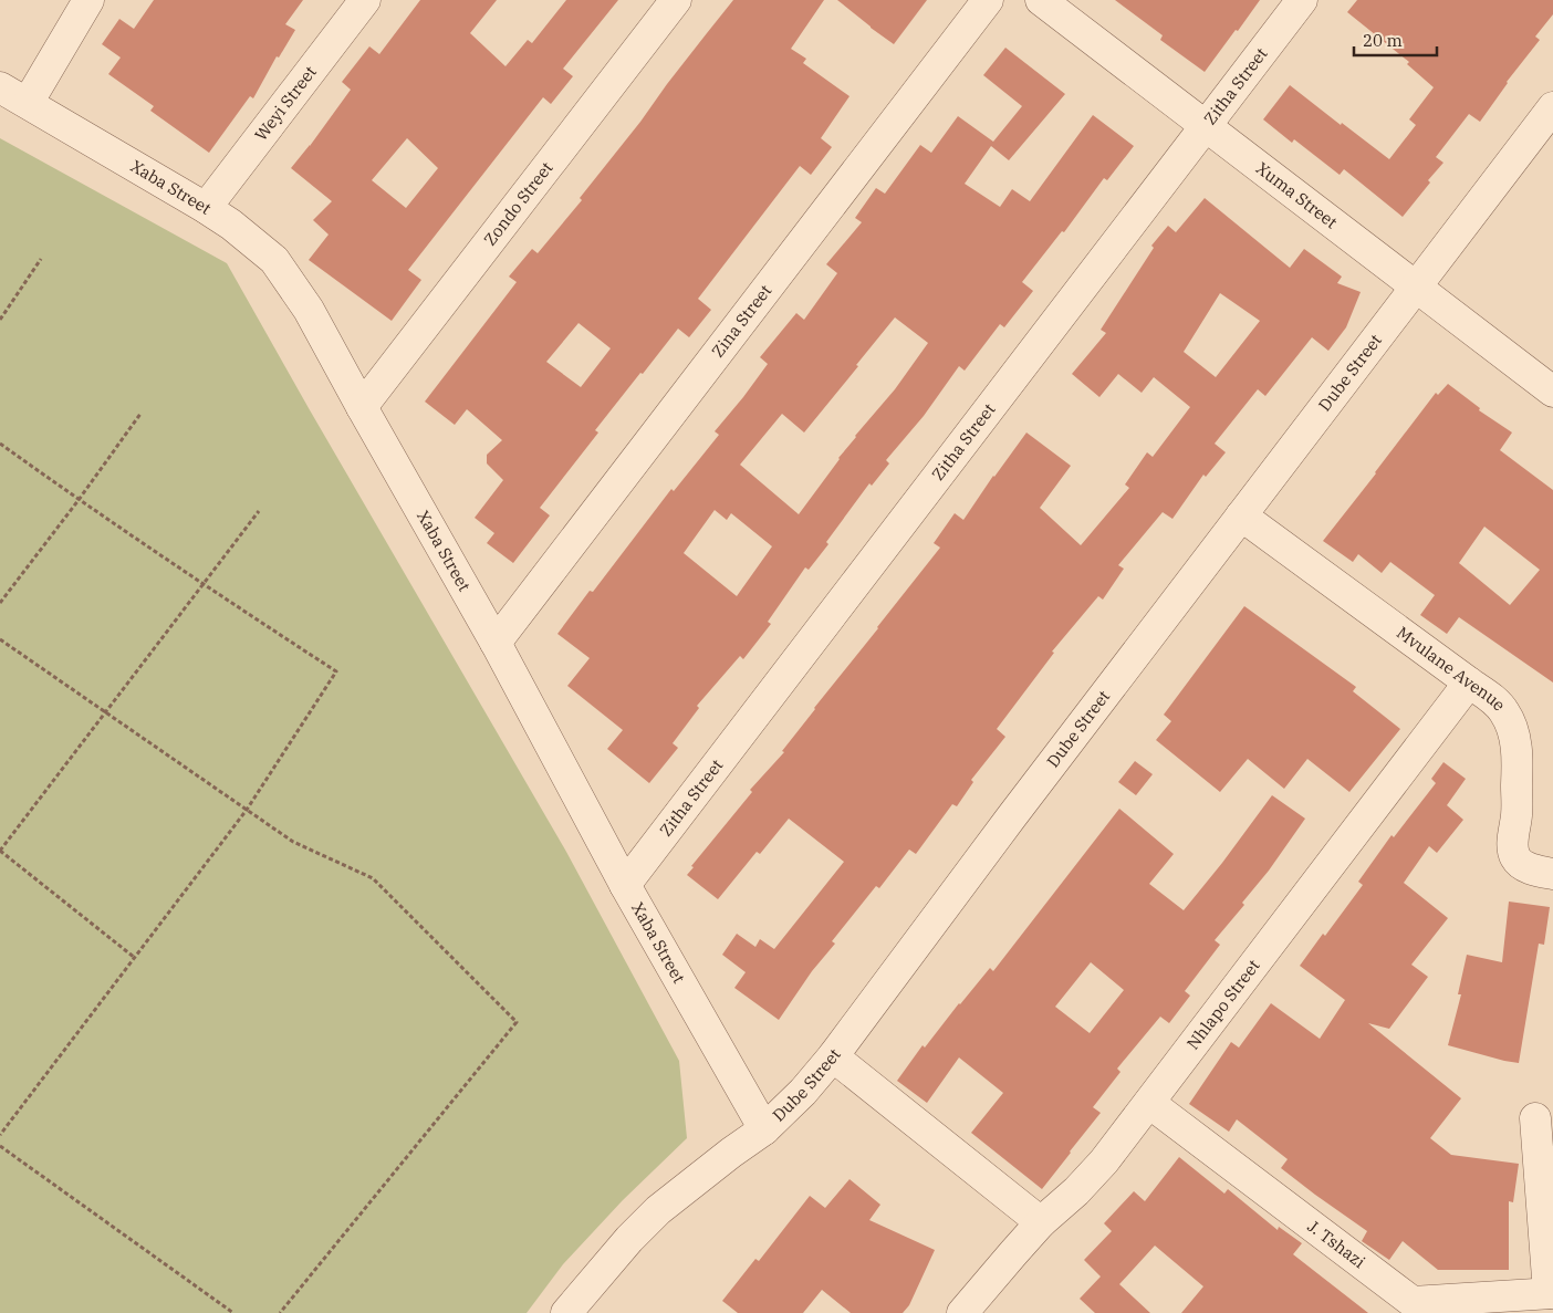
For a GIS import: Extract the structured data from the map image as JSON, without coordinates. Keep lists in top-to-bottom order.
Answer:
{
  "streets": {
    "street": [
      "Zitha Street",
      "Weyi Street",
      "Xaba Street",
      "Xuma Street",
      "Zondo Street",
      "Zina Street",
      "Dube Street",
      "Mvulane Avenue",
      "Nhlapo Street",
      "J. Tshazi"
    ]
  },
  "crossings": [
    ["Zitha Street", "Xaba Street"],
    ["Zitha Street", "Xuma Street"],
    ["Weyi Street", "Xaba Street"],
    ["Xaba Street", "Zondo Street"],
    ["Xaba Street", "Zina Street"],
    ["Xaba Street", "Dube Street"],
    ["Xuma Street", "Dube Street"],
    ["Dube Street", "Mvulane Avenue"],
    ["Mvulane Avenue", "Nhlapo Street"],
    ["Nhlapo Street", "J. Tshazi"]
  ],
  "scale_bar": "20 m"
}
